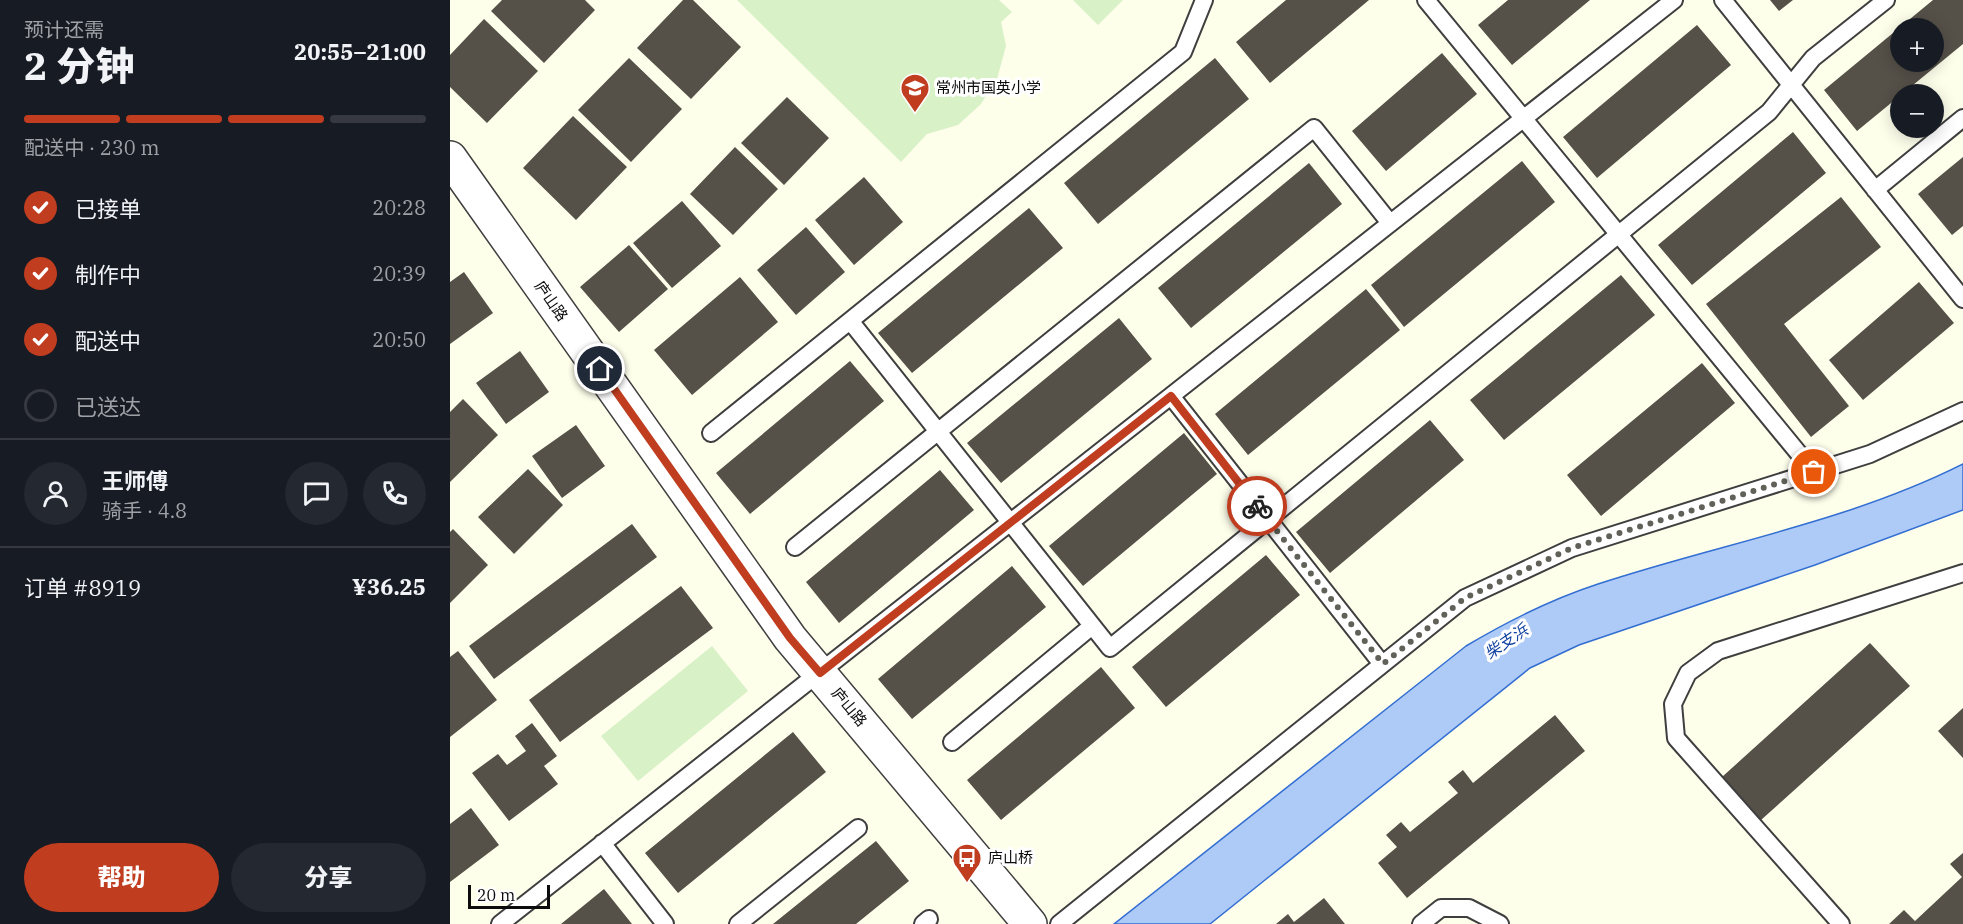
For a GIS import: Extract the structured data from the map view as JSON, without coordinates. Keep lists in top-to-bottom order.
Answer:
{
  "streets": {
    "street": ["庐山路"]
  },
  "water": ["柴支浜"],
  "places": {
    "school or university": ["常州市国英小学"],
    "bus stop": ["庐山桥"]
  },
  "scale_bar": "20 m",
  "page": {
    "heading": ["2 分钟", "预计还需", "20:55–21:00"],
    "panel": [
      "王师傅",
      "骑手 · 4.8",
      "订单 #8919",
      "¥36.25"
    ],
    "map_buttons": ["+", "−"],
    "bar": "配送中 · 230 m",
    "list": [
      ["已接单", "20:28"],
      ["制作中", "20:39"],
      ["配送中", "20:50"],
      "已送达"
    ],
    "buttons": ["帮助", "分享"],
    "scale": "20 m"
  }
}
